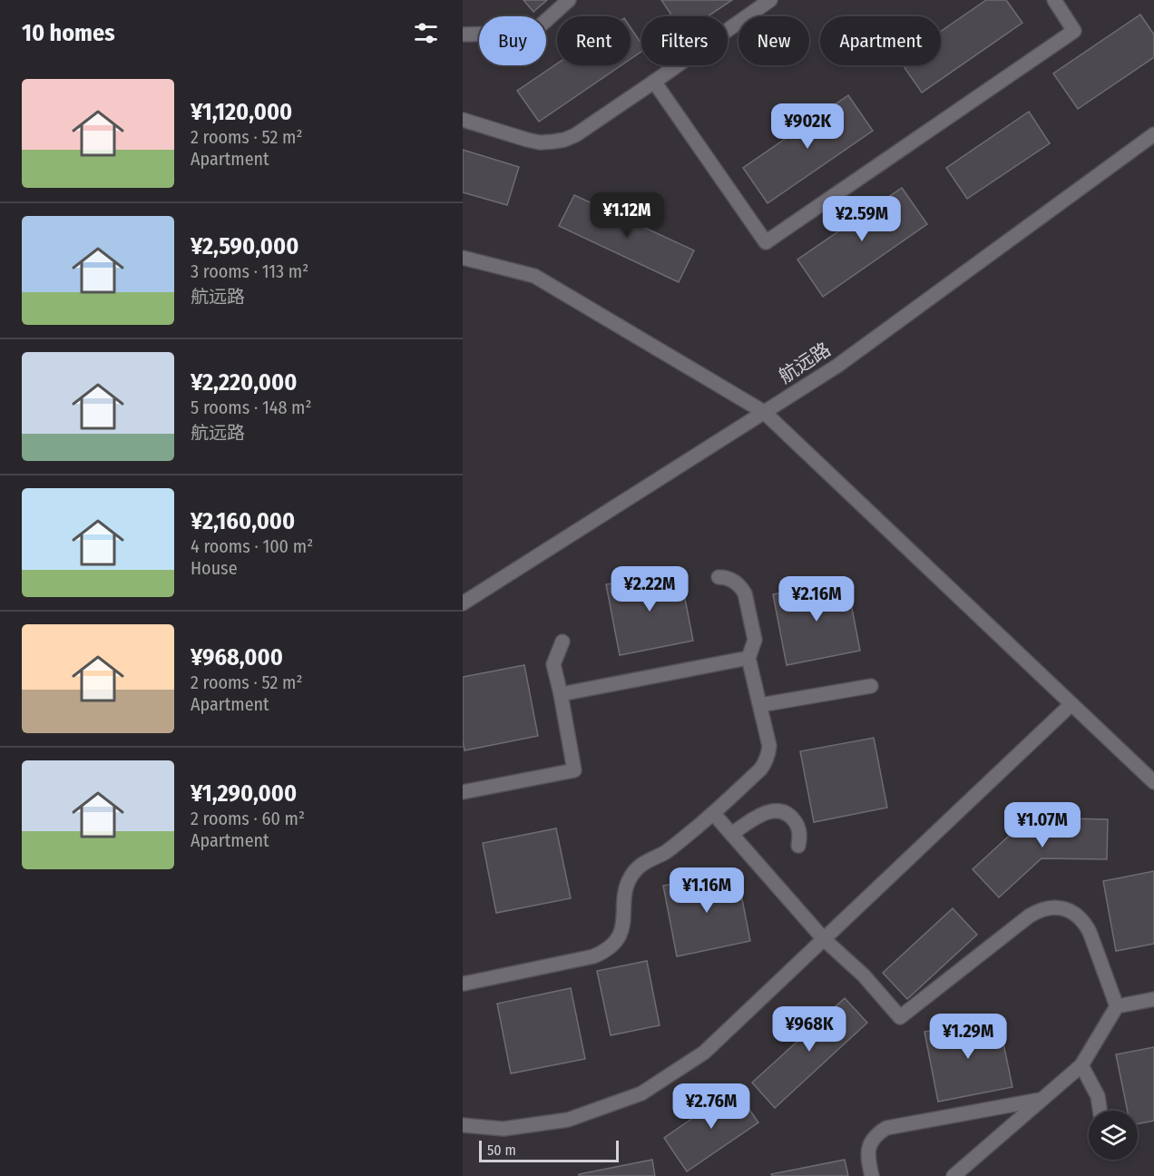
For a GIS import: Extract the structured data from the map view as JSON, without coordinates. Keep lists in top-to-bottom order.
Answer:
{
  "streets": {
    "street": ["航远路"]
  },
  "scale_bar": "50 m",
  "page": {
    "heading": "10 homes",
    "chip": [
      "Buy",
      "Rent",
      "Filters",
      "New",
      "Apartment"
    ],
    "list": [
      {
        "name": "¥1,120,000",
        "note": "2 rooms · 52 m² · Apartment"
      },
      {
        "name": "¥2,590,000",
        "note": "3 rooms · 113 m² · 航远路"
      },
      {
        "name": "¥2,220,000",
        "note": "5 rooms · 148 m² · 航远路"
      },
      {
        "name": "¥2,160,000",
        "note": "4 rooms · 100 m² · House"
      },
      {
        "name": "¥968,000",
        "note": "2 rooms · 52 m² · Apartment"
      },
      {
        "name": "¥1,290,000",
        "note": "2 rooms · 60 m² · Apartment"
      }
    ],
    "price": [
      "¥902K",
      "¥1.12M",
      "¥2.59M",
      "¥2.22M",
      "¥2.16M",
      "¥1.07M",
      "¥1.16M",
      "¥968K",
      "¥1.29M",
      "¥2.76M"
    ],
    "scale": "50 m"
  }
}
